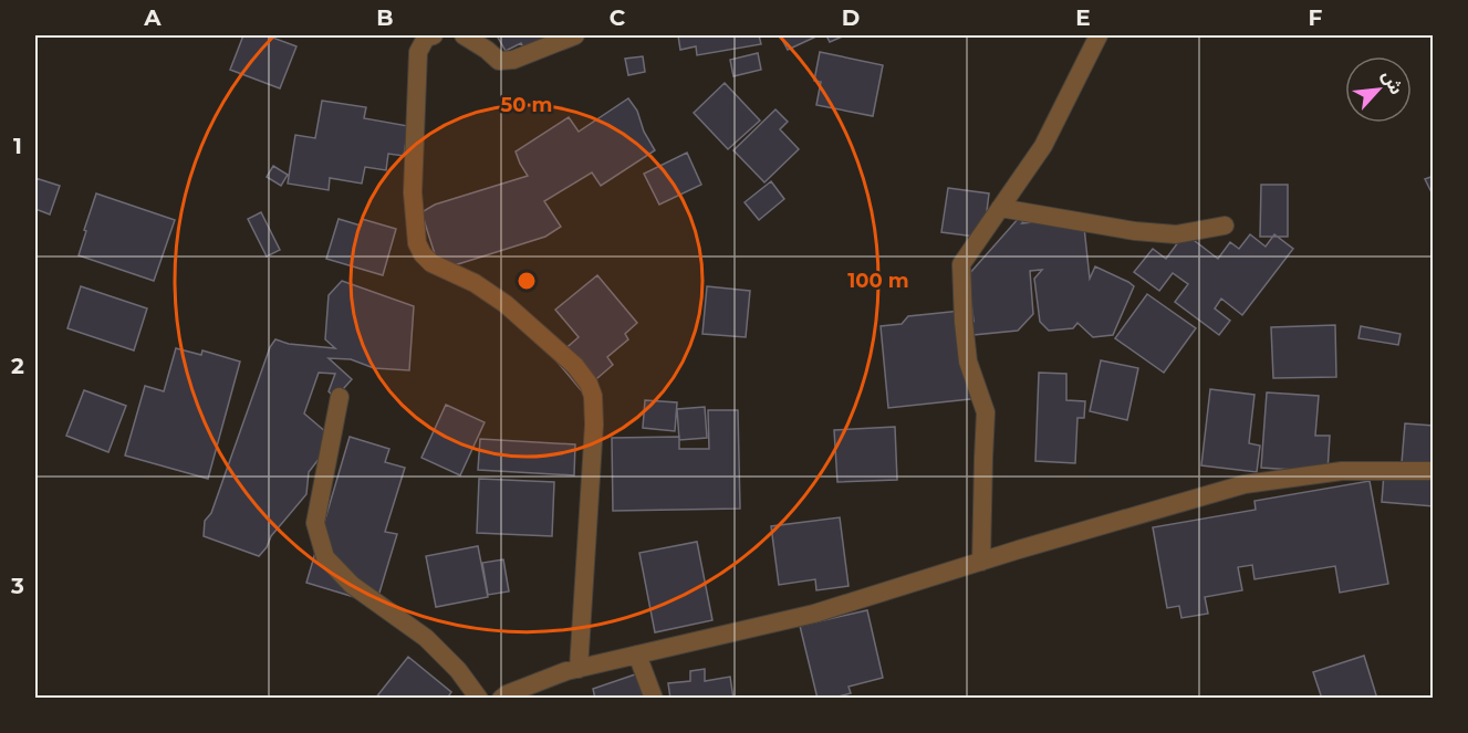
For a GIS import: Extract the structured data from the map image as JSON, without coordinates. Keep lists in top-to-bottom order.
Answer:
{
  "north": "top right",
  "grid": {
    "columns": [
      "A",
      "B",
      "C",
      "D",
      "E",
      "F"
    ],
    "rows": ["1", "2", "3"]
  },
  "rings": ["50 m", "100 m"]
}
